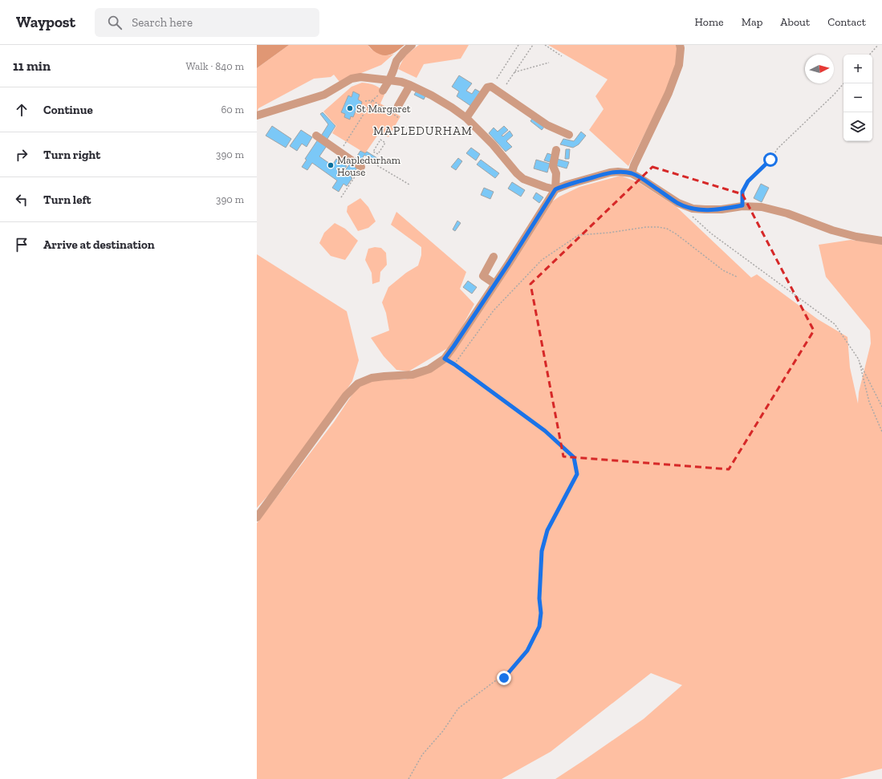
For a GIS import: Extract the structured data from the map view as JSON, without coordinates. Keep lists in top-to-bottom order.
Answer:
{
  "districts": ["MAPLEDURHAM"],
  "places": ["St Margaret", "Mapledurham House"],
  "north": "right",
  "page": {
    "header": "Waypost",
    "search": "Search here",
    "nav": [
      "Home",
      "Map",
      "About",
      "Contact"
    ],
    "heading": ["11 min", "Walk · 840 m"],
    "map_buttons": ["+", "−"],
    "list": [
      ["Continue", "60 m"],
      ["Turn right", "390 m"],
      ["Turn left", "390 m"],
      "Arrive at destination"
    ]
  }
}
